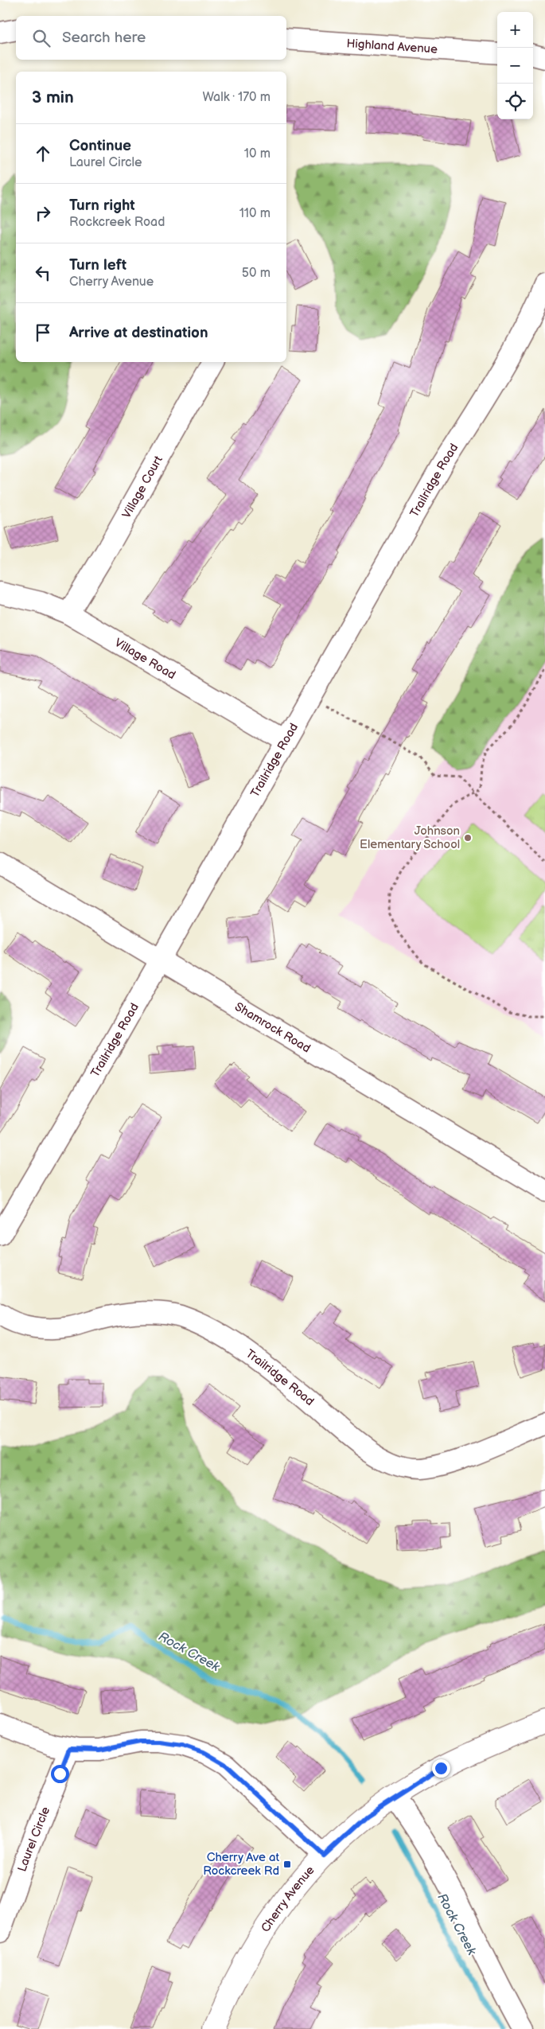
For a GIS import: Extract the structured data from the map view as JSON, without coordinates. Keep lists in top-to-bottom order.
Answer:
{
  "streets": {
    "street": [
      "Highland Avenue",
      "Trailridge Road",
      "Village Court",
      "Village Road",
      "Shamrock Road",
      "Laurel Circle",
      "Cherry Avenue"
    ]
  },
  "crossings": [
    ["Trailridge Road", "Village Road"],
    ["Trailridge Road", "Shamrock Road"],
    ["Village Court", "Village Road"]
  ],
  "water": ["Rock Creek"],
  "places": {
    "other": ["Johnson Elementary School"],
    "transit": ["Cherry Ave at Rockcreek Rd"]
  },
  "page": {
    "map_buttons": ["+", "−"],
    "search": "Search here",
    "heading": ["3 min", "Walk · 170 m"],
    "list": [
      ["Continue", "Laurel Circle", "10 m"],
      ["Turn right", "Rockcreek Road", "110 m"],
      ["Turn left", "Cherry Avenue", "50 m"],
      "Arrive at destination"
    ]
  }
}
